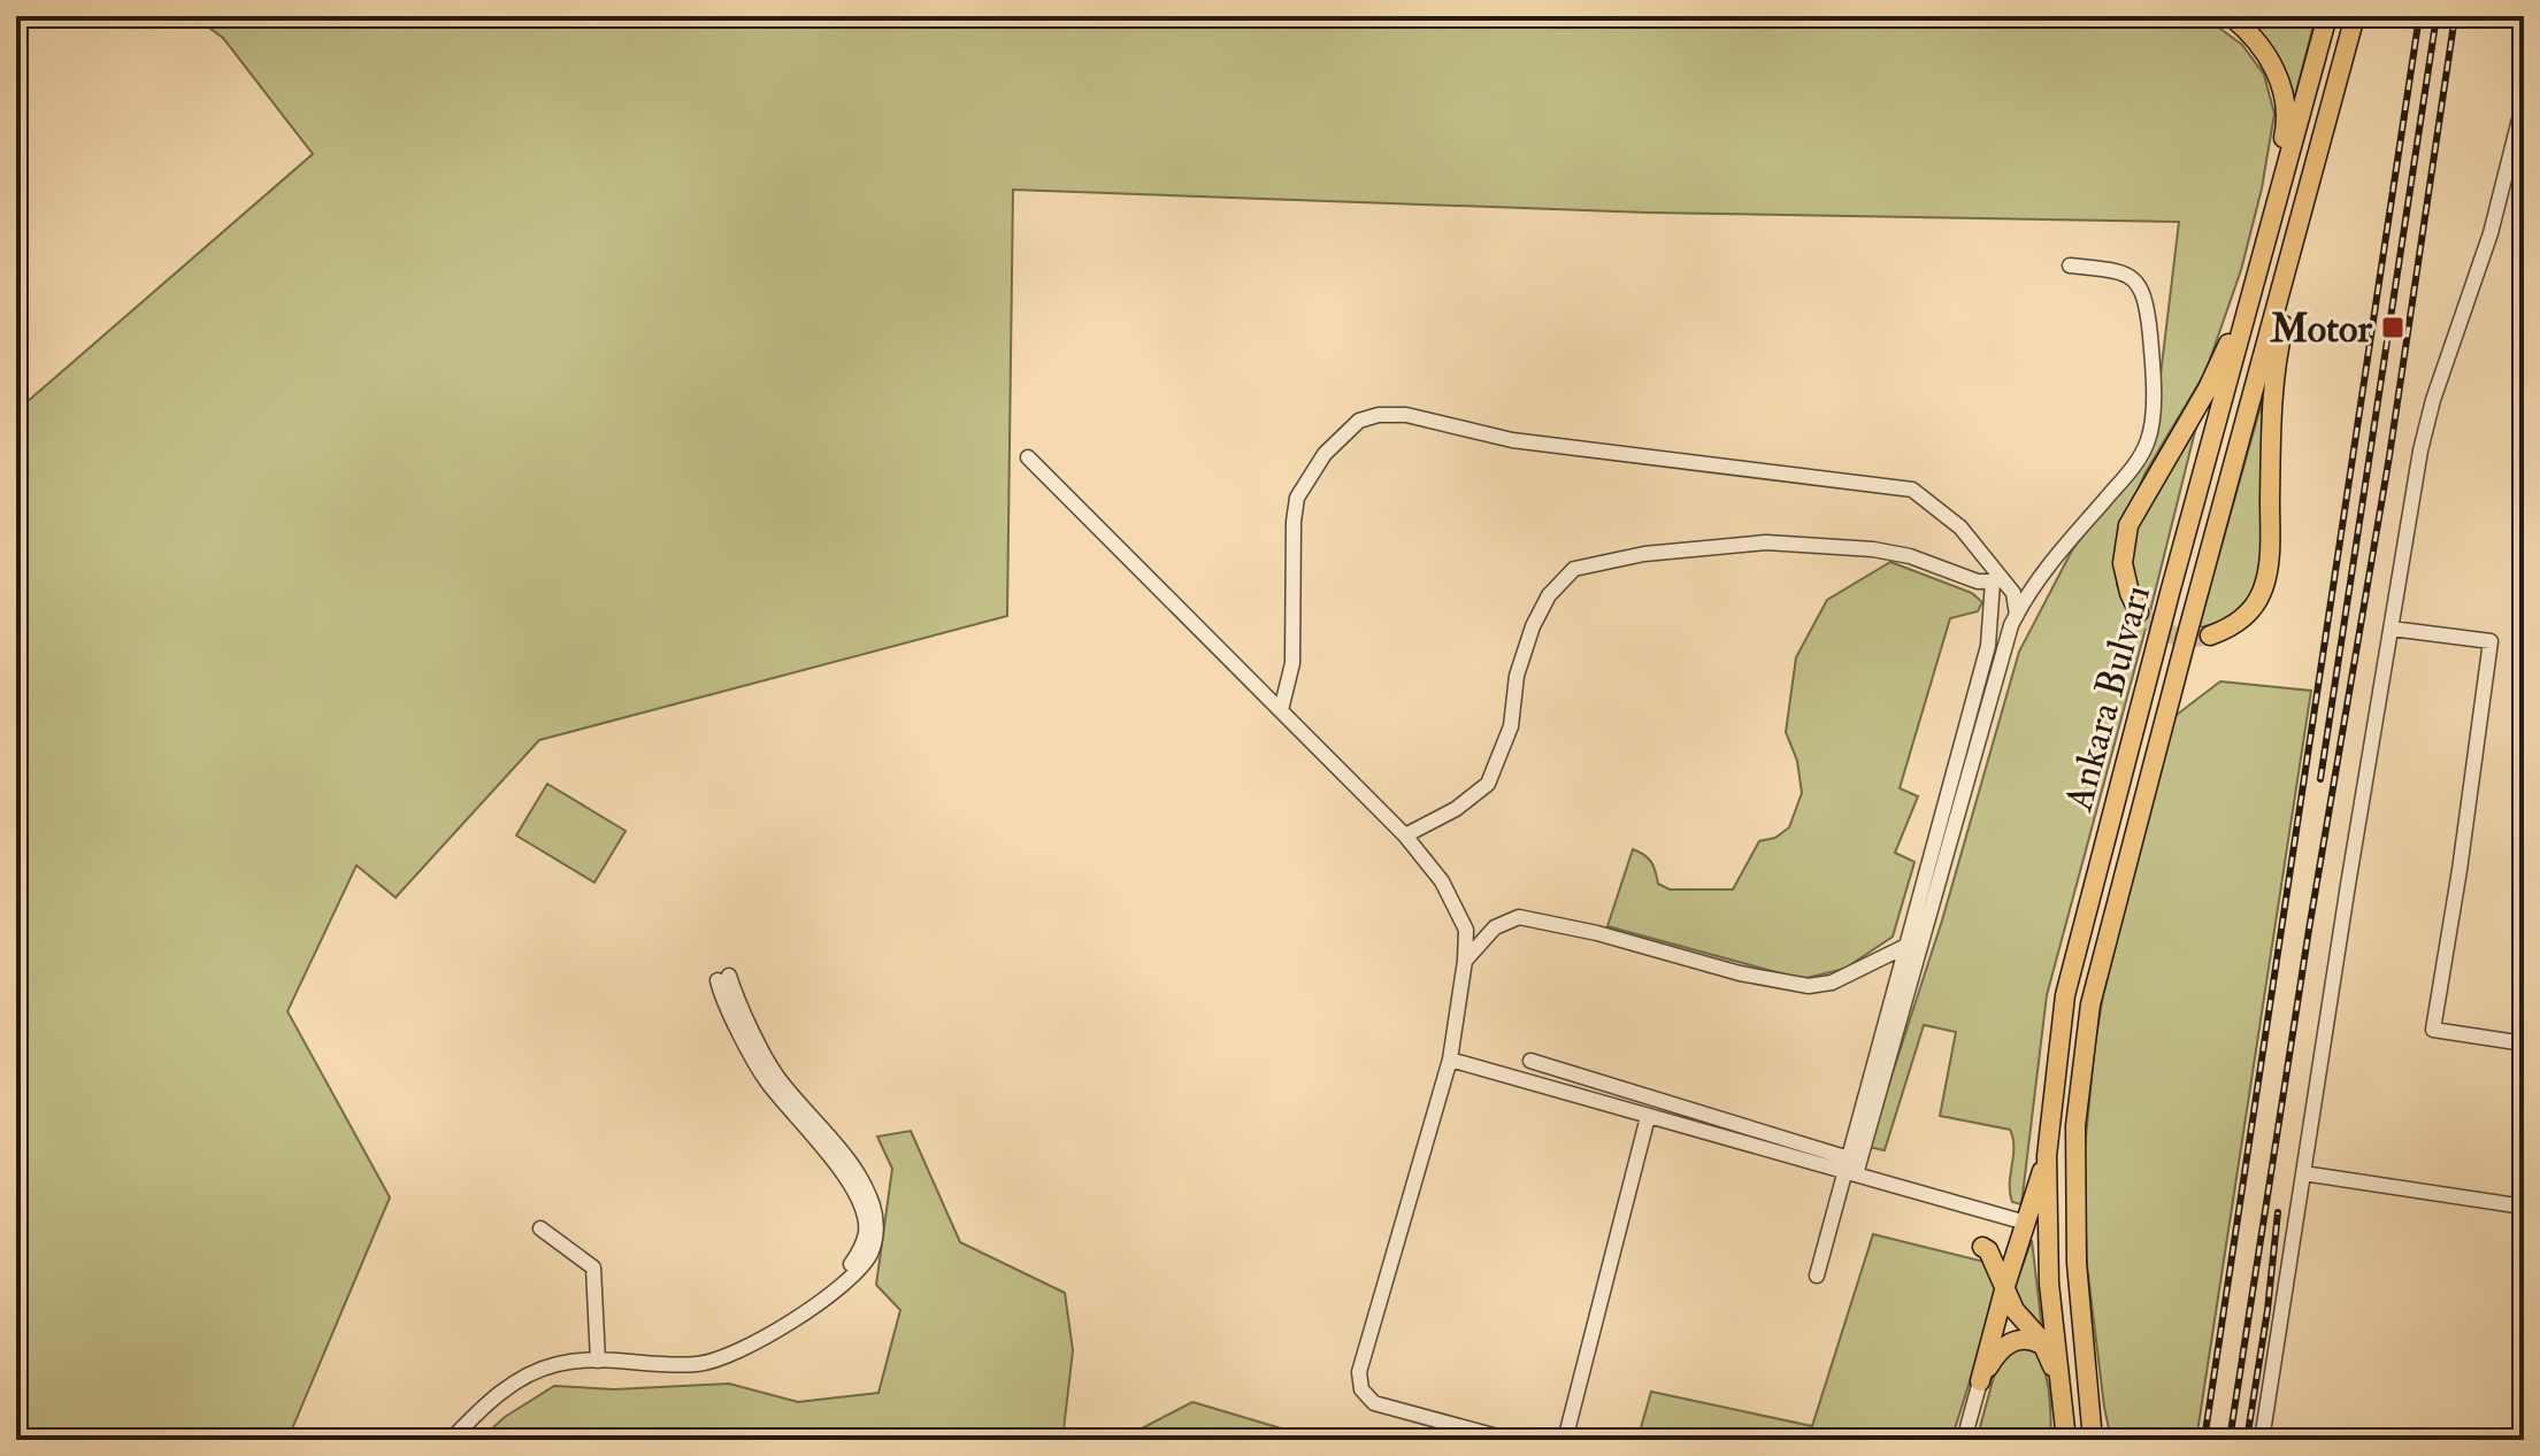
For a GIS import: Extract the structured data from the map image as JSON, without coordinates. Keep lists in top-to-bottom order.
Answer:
{
  "streets": {
    "main road": ["Ankara Bulvarı"]
  },
  "places": {
    "transit": ["Motor"]
  }
}
